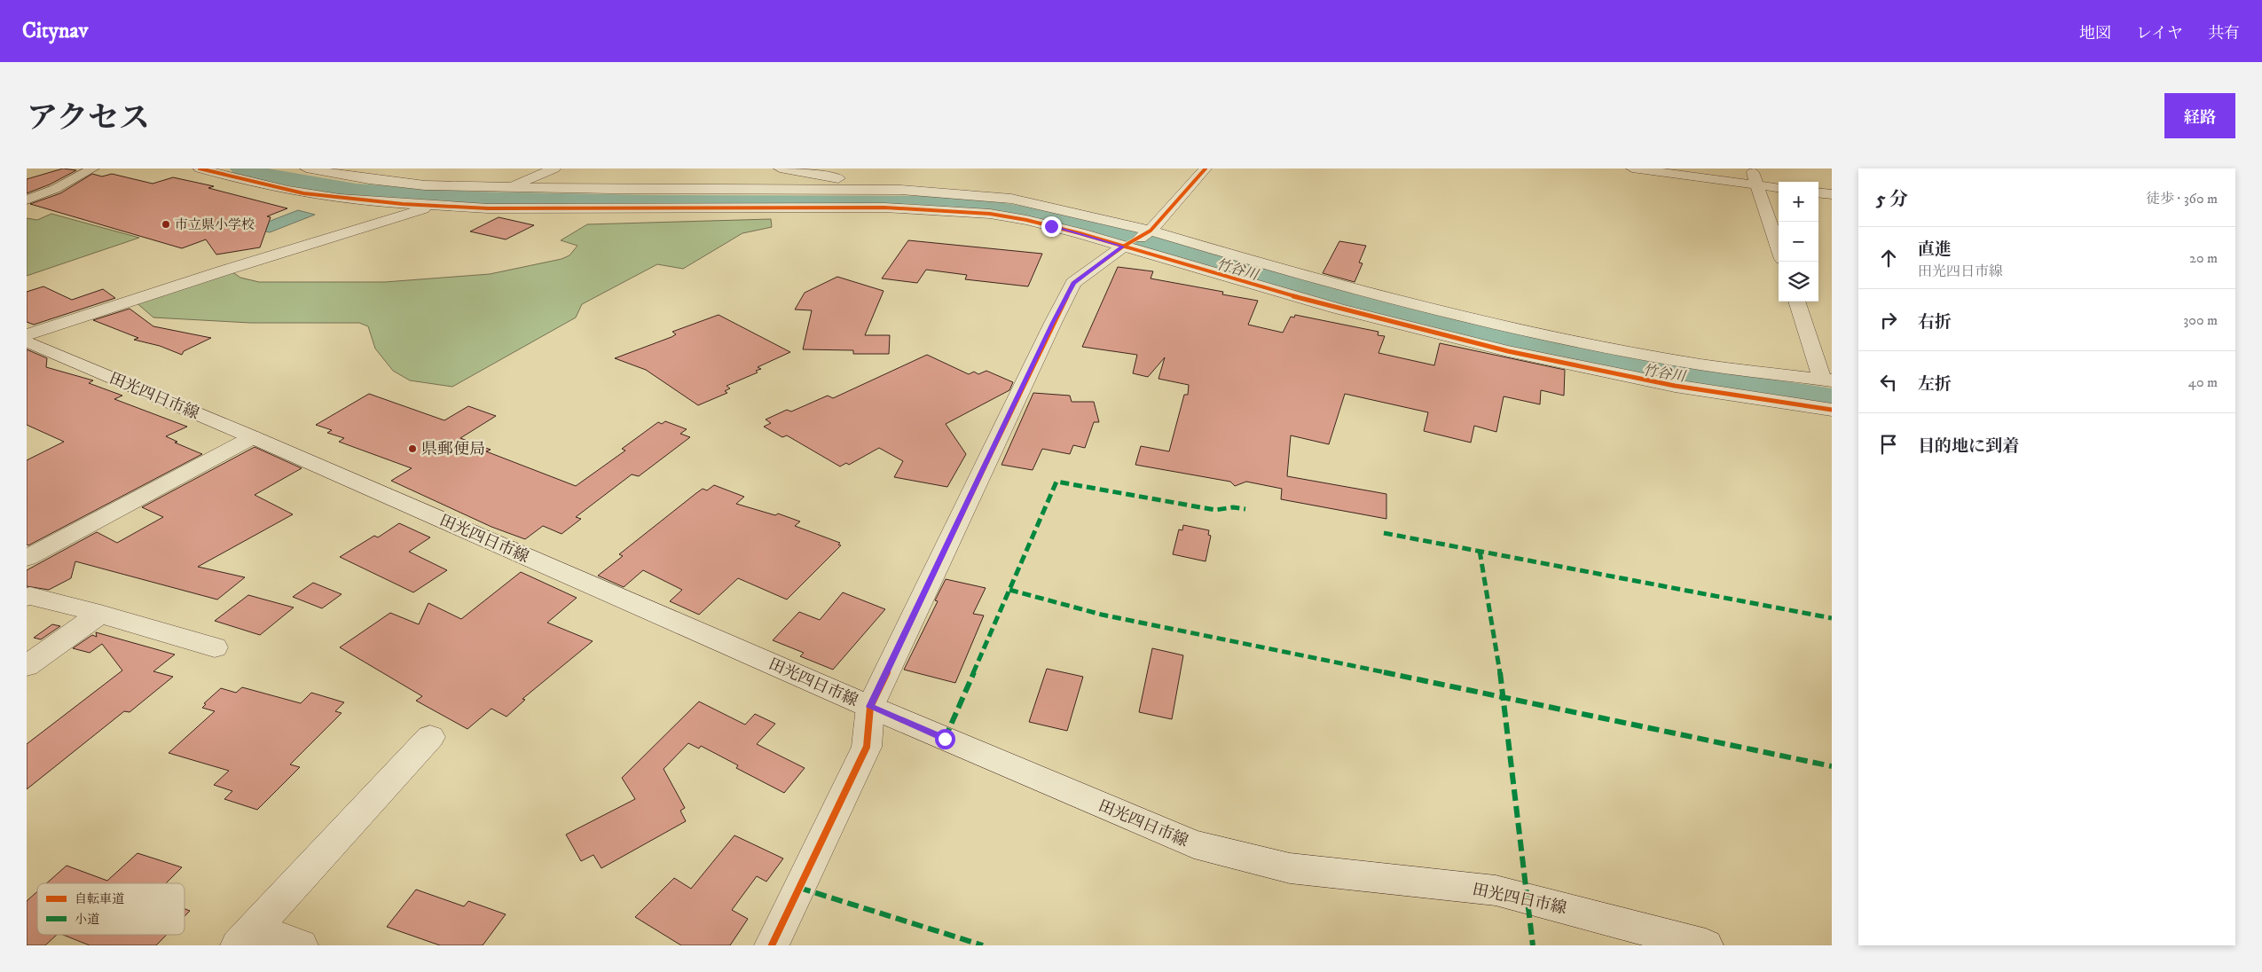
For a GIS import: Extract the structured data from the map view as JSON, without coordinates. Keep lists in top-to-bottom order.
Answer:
{
  "streets": {
    "street": ["田光四日市線"]
  },
  "water": ["竹谷川"],
  "places": ["市立県小学校", "県郵便局"],
  "legend": ["自転車道", "小道"],
  "page": {
    "header": "Citynav",
    "nav": ["地図", "レイヤ", "共有"],
    "title": "アクセス",
    "buttons": "経路",
    "heading": ["5 分", "徒歩 · 360 m"],
    "map_buttons": ["+", "−"],
    "list": [
      ["直進", "田光四日市線", "20 m"],
      ["右折", "300 m"],
      ["左折", "40 m"],
      "目的地に到着"
    ]
  }
}
